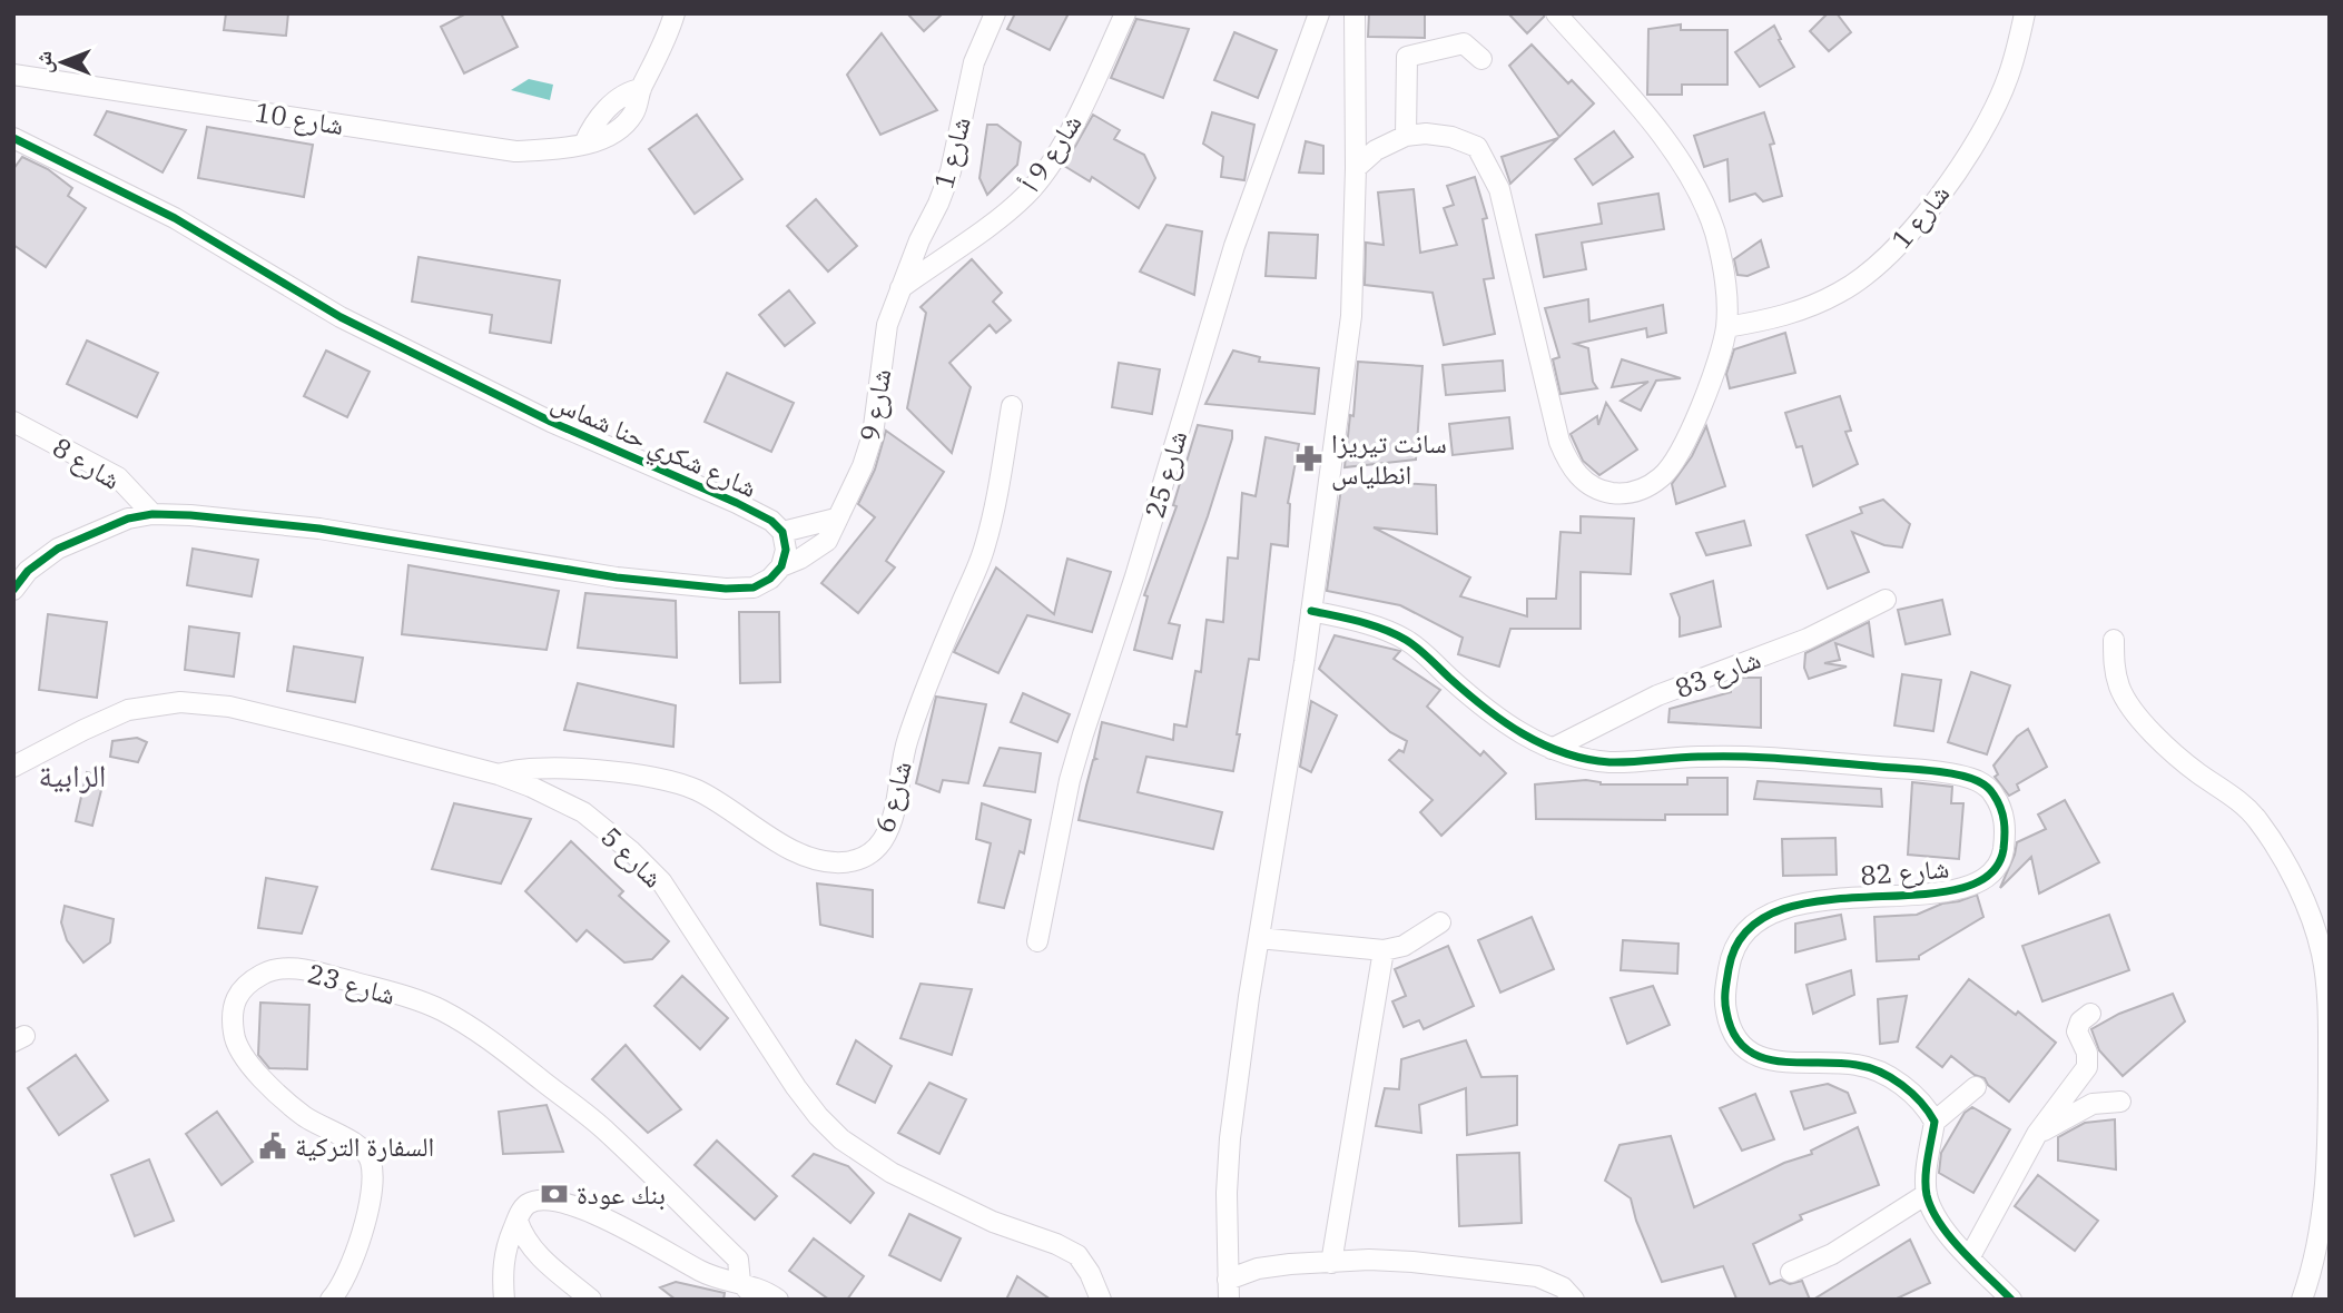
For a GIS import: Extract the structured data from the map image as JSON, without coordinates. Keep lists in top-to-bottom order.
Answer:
{
  "streets": {
    "street": [
      "شارع 10",
      "شارع 1",
      "شارع 9 أ",
      "شارع 9",
      "شارع شكري حنا شماس",
      "شارع 8",
      "شارع 25",
      "شارع 83",
      "شارع 6",
      "شارع 5",
      "شارع 82",
      "شارع 23"
    ]
  },
  "crossings": [
    ["شارع 1", "شارع 9 أ"],
    ["شارع 1", "شارع 9"],
    ["شارع 9 أ", "شارع 9"],
    ["شارع 83", "شارع 82"],
    ["شارع 6", "شارع 5"]
  ],
  "districts": ["الرابية"],
  "places": {
    "pharmacy": ["سانت تيريزا انطلياس"],
    "public building": ["السفارة التركية"],
    "bank": ["بنك عودة"]
  },
  "north": "left"
}
